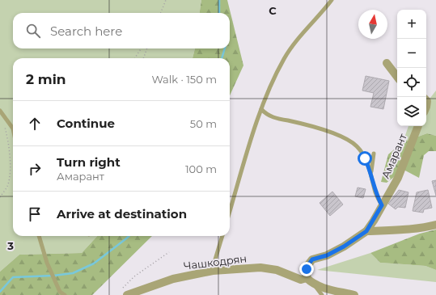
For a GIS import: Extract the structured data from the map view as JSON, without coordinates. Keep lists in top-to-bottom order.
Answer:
{
  "streets": {
    "street": ["Амарант", "Чашкодрян"]
  },
  "crossings": [
    ["Амарант", "Чашкодрян"]
  ],
  "north": "top",
  "page": {
    "map_buttons": ["+", "−"],
    "search": "Search here",
    "heading": ["2 min", "Walk · 150 m"],
    "list": [
      ["Continue", "50 m"],
      ["Turn right", "Амарант", "100 m"],
      "Arrive at destination"
    ]
  },
  "grid": {
    "columns": ["C"],
    "rows": ["3"]
  }
}
